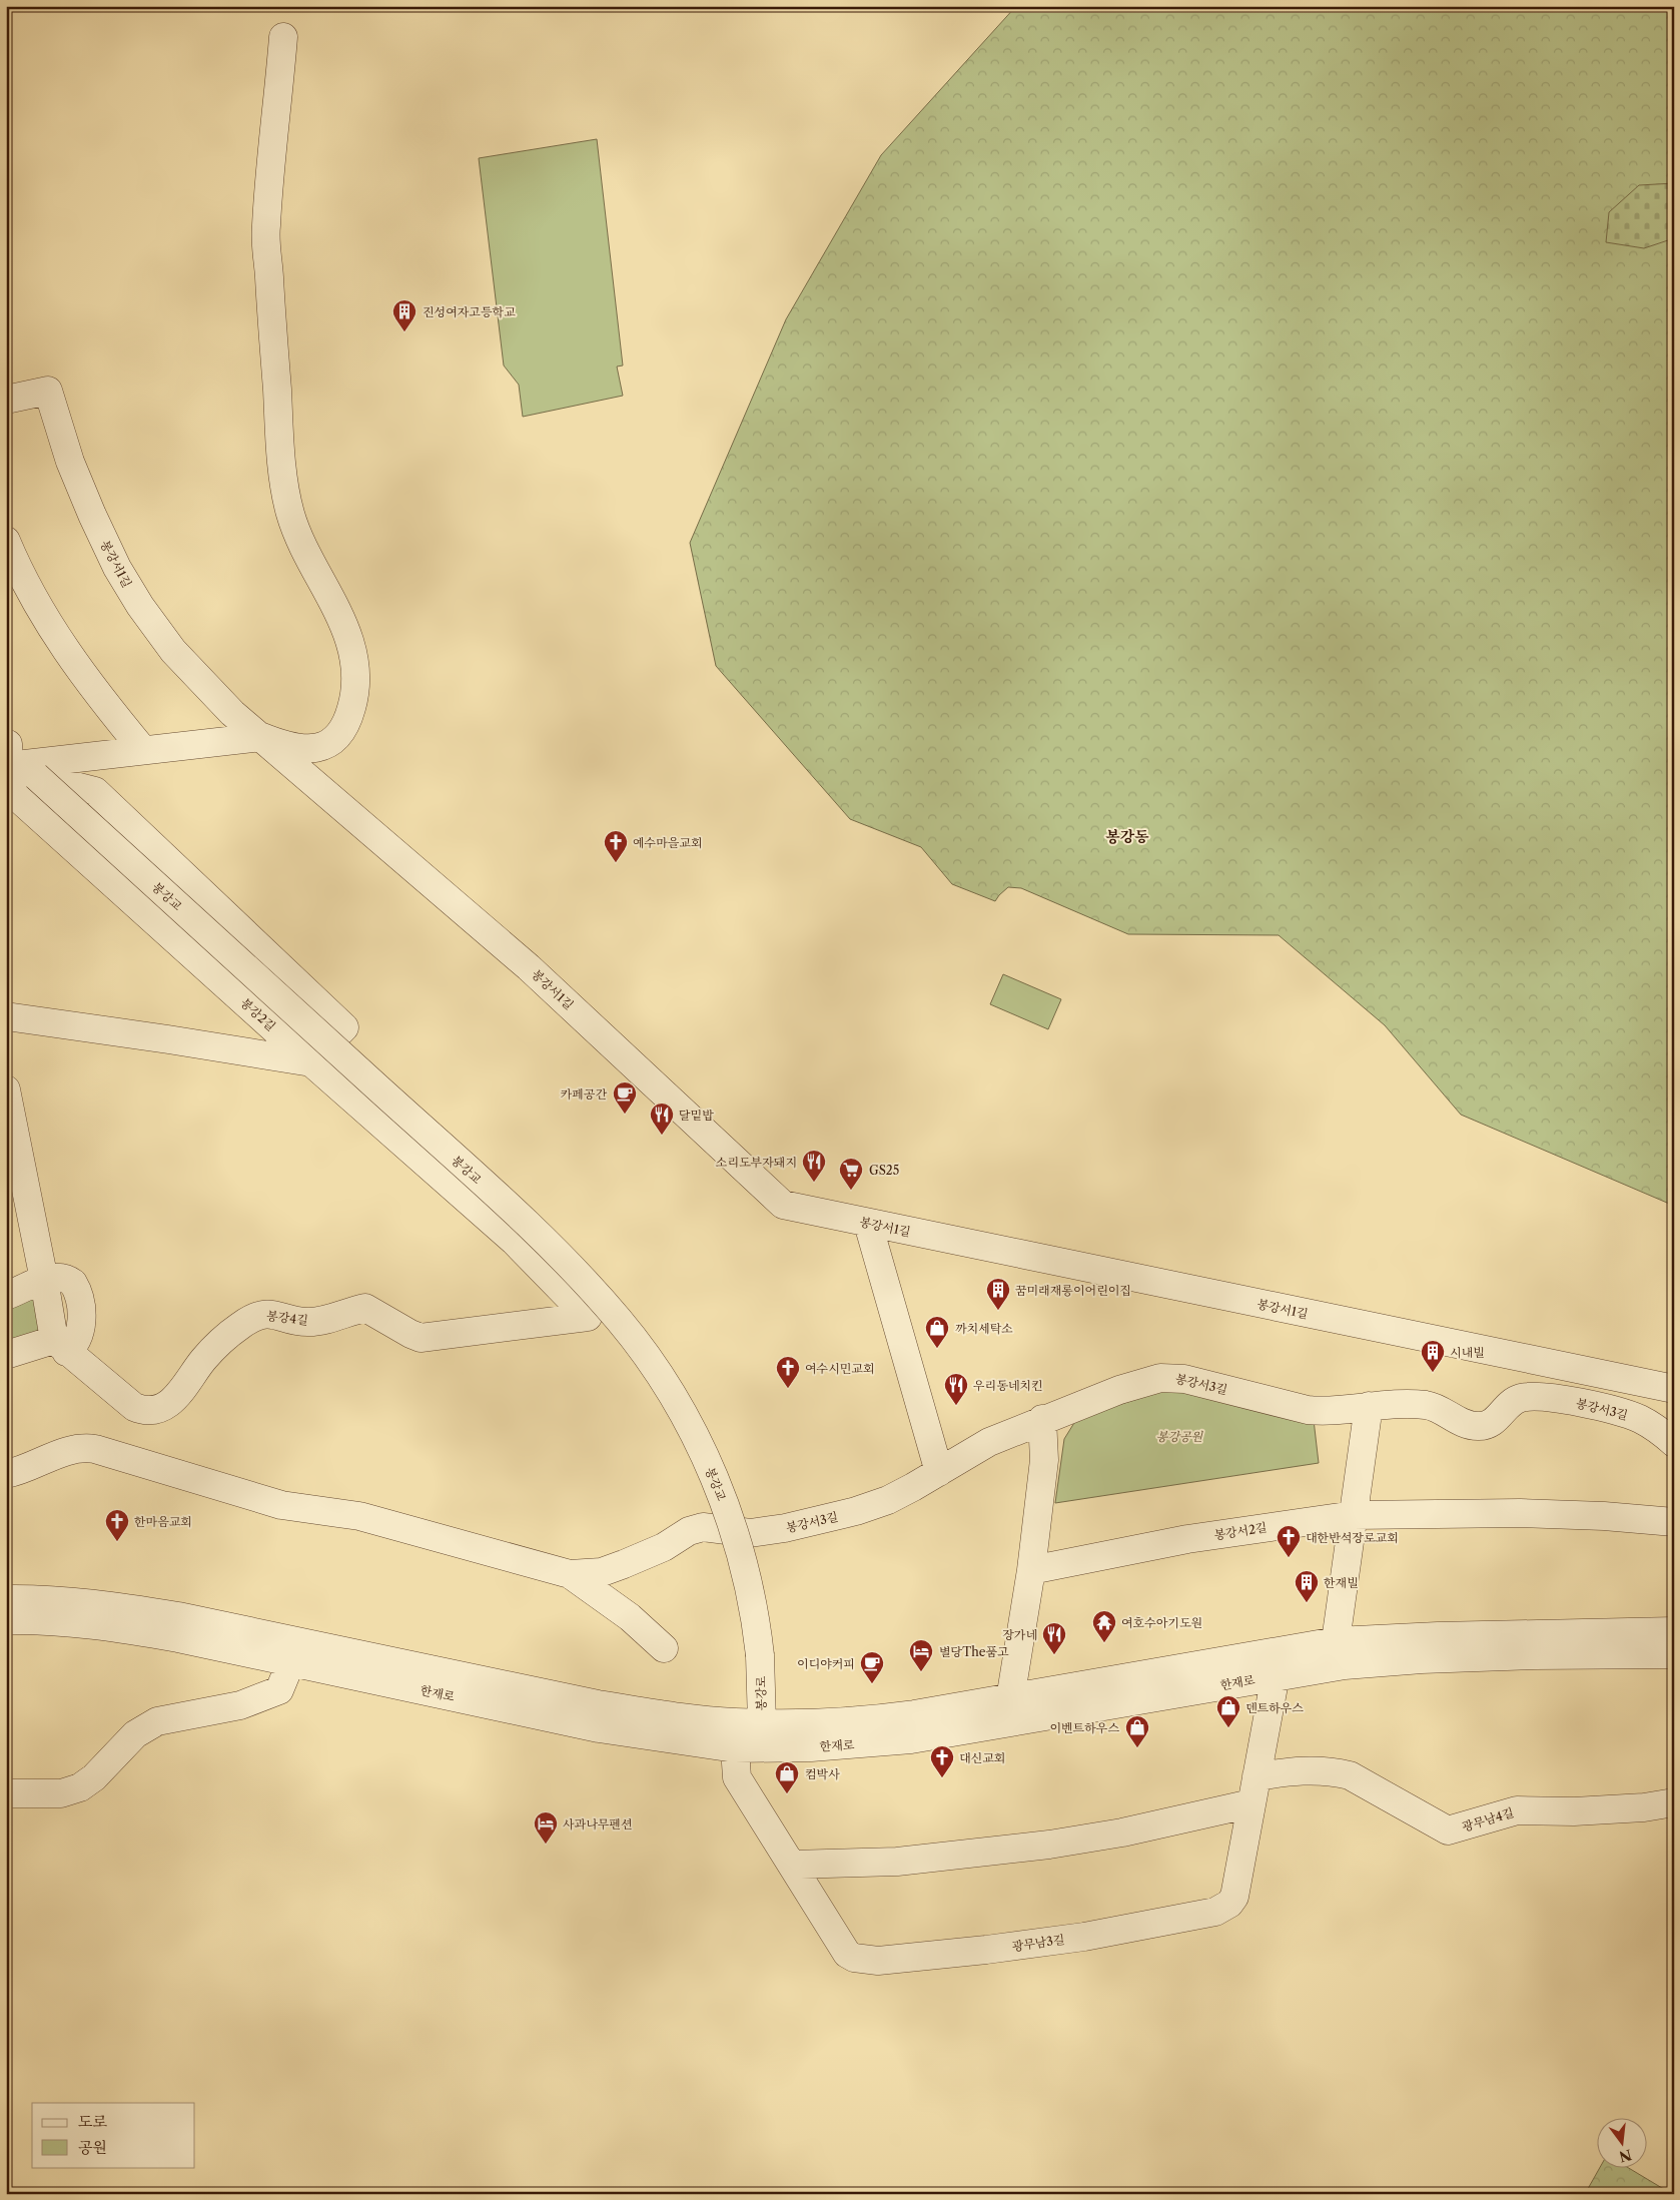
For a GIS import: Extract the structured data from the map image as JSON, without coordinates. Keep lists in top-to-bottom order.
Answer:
{
  "streets": {
    "street": [
      "봉강서1길",
      "봉강교",
      "봉강2길",
      "봉강4길",
      "봉강서3길",
      "봉강서2길",
      "한재로",
      "봉강로",
      "광무남4길",
      "광무남3길"
    ]
  },
  "crossings": [
    ["봉강교", "봉강2길"],
    ["봉강교", "봉강로"],
    ["봉강2길", "봉강4길"],
    ["한재로", "봉강로"],
    ["한재로", "광무남3길"],
    ["봉강로", "광무남3길"],
    ["광무남4길", "광무남3길"]
  ],
  "districts": ["봉강동"],
  "parks": ["봉강공원"],
  "places": {
    "building": [
      "진성여자고등학교",
      "꿈미래재롱이어린이집",
      "시내빌",
      "한재빌"
    ],
    "church": [
      "예수마을교회",
      "여수시민교회",
      "한마음교회",
      "대한반석장로교회",
      "대신교회"
    ],
    "cafe": ["카페공간", "이디야커피"],
    "restaurant": [
      "달밑밥",
      "소리도부자돼지",
      "우리동네치킨",
      "장가네"
    ],
    "supermarket": ["GS25"],
    "shop": [
      "까치세탁소",
      "덴트하우스",
      "이벤트하우스",
      "컴박사"
    ],
    "temple": ["여호수아기도원"],
    "hotel": ["별당The품고", "사과나무펜션"]
  },
  "legend": ["도로", "공원"],
  "north": "bottom"
}
